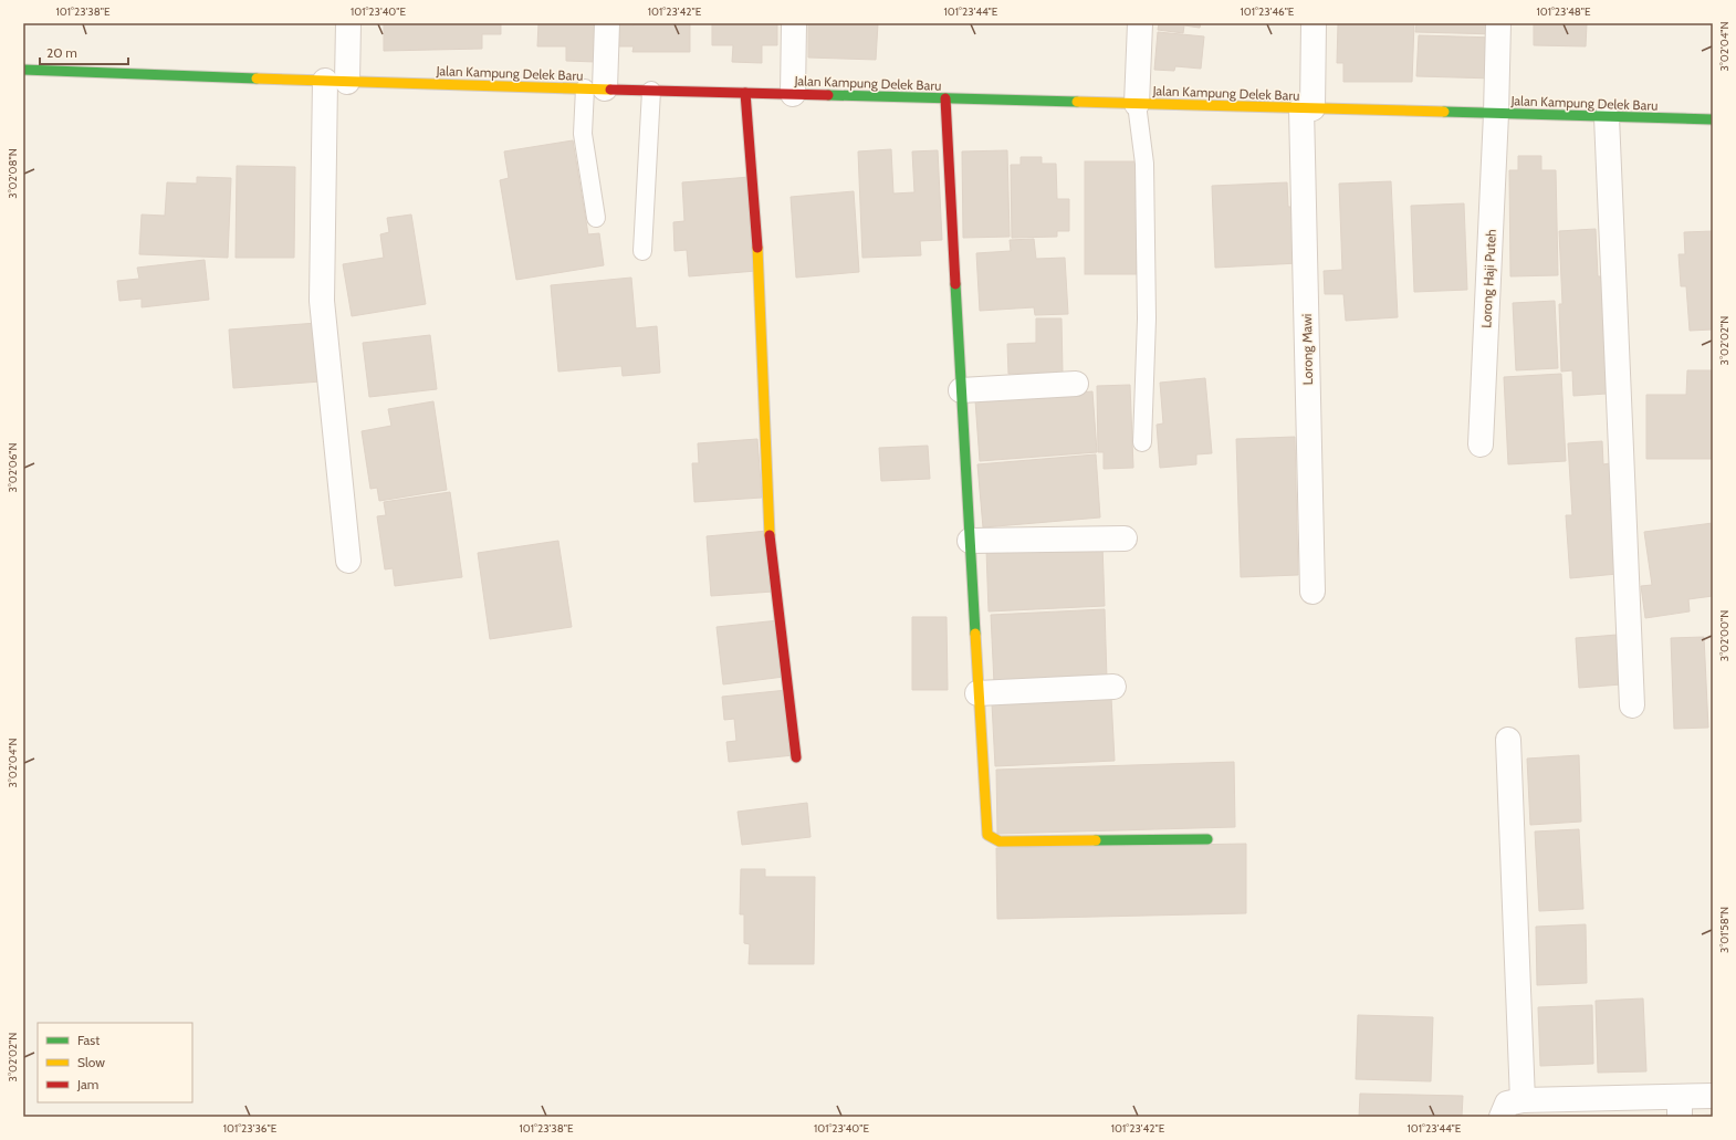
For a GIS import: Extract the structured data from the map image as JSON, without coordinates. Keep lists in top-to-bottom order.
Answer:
{
  "streets": {
    "street": ["Jalan Kampung Delek Baru", "Lorong Haji Puteh", "Lorong Mawi"]
  },
  "crossings": [
    ["Jalan Kampung Delek Baru", "Lorong Haji Puteh"],
    ["Jalan Kampung Delek Baru", "Lorong Mawi"]
  ],
  "legend": ["Fast", "Slow", "Jam"],
  "scale_bar": "20 m",
  "coordinates": [
    "101°23'38\"E",
    "101°23'40\"E",
    "101°23'42\"E",
    "101°23'44\"E",
    "101°23'46\"E",
    "101°23'48\"E",
    "3°02'04\"N",
    "3°02'08\"N",
    "3°02'02\"N",
    "3°02'06\"N",
    "3°02'00\"N",
    "3°01'58\"N",
    "101°23'36\"E"
  ]
}
